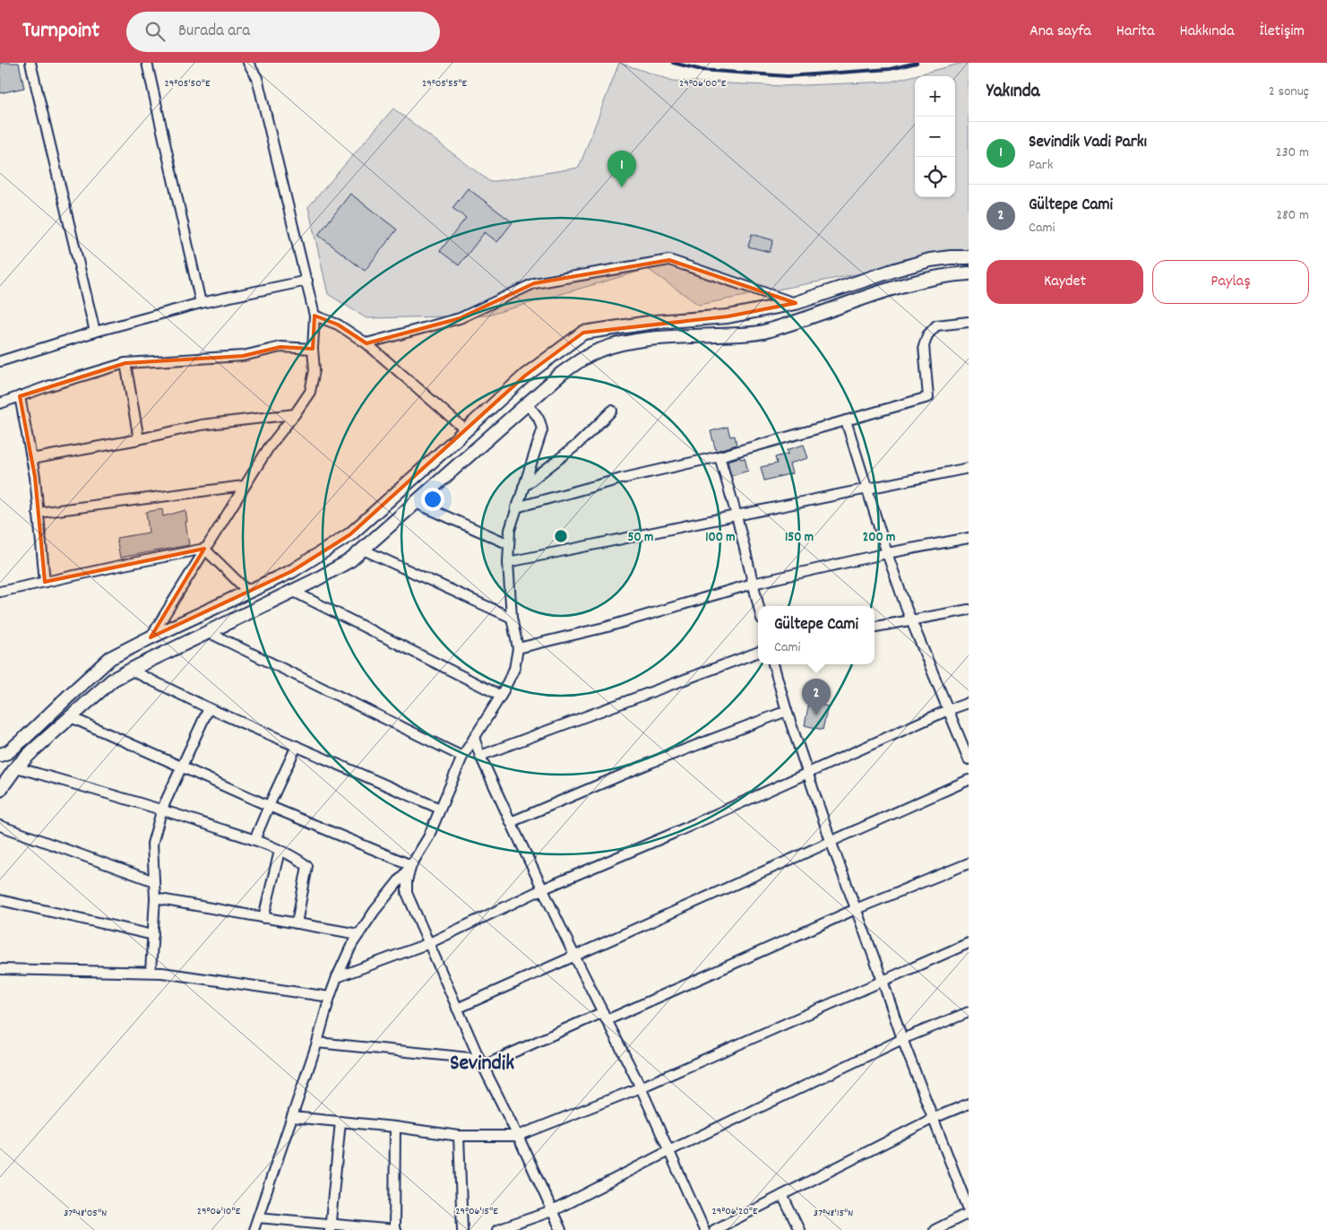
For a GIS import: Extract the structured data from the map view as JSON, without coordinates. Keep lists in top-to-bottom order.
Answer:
{
  "districts": ["Sevindik"],
  "page": {
    "header": "Turnpoint",
    "search": "Burada ara",
    "nav": [
      "Ana sayfa",
      "Harita",
      "Hakkında",
      "İletişim"
    ],
    "heading": ["Yakında", "2 sonuç"],
    "map_buttons": ["+", "−"],
    "list": [
      {
        "mark": "1",
        "name": "Sevindik Vadi Parkı",
        "note": "Park",
        "value": "230 m"
      },
      {
        "mark": "2",
        "name": "Gültepe Cami",
        "note": "Cami",
        "value": "280 m"
      }
    ],
    "pins": ["1", "2"],
    "buttons": ["Kaydet", "Paylaş"],
    "popup": ["Gültepe Cami", "Cami"]
  },
  "coordinates": [
    "29°05'50\"E",
    "29°05'55\"E",
    "29°06'00\"E",
    "29°06'10\"E",
    "29°06'15\"E",
    "29°06'20\"E",
    "37°48'05\"N",
    "37°48'15\"N"
  ],
  "rings": [
    "50 m",
    "100 m",
    "150 m",
    "200 m"
  ]
}
